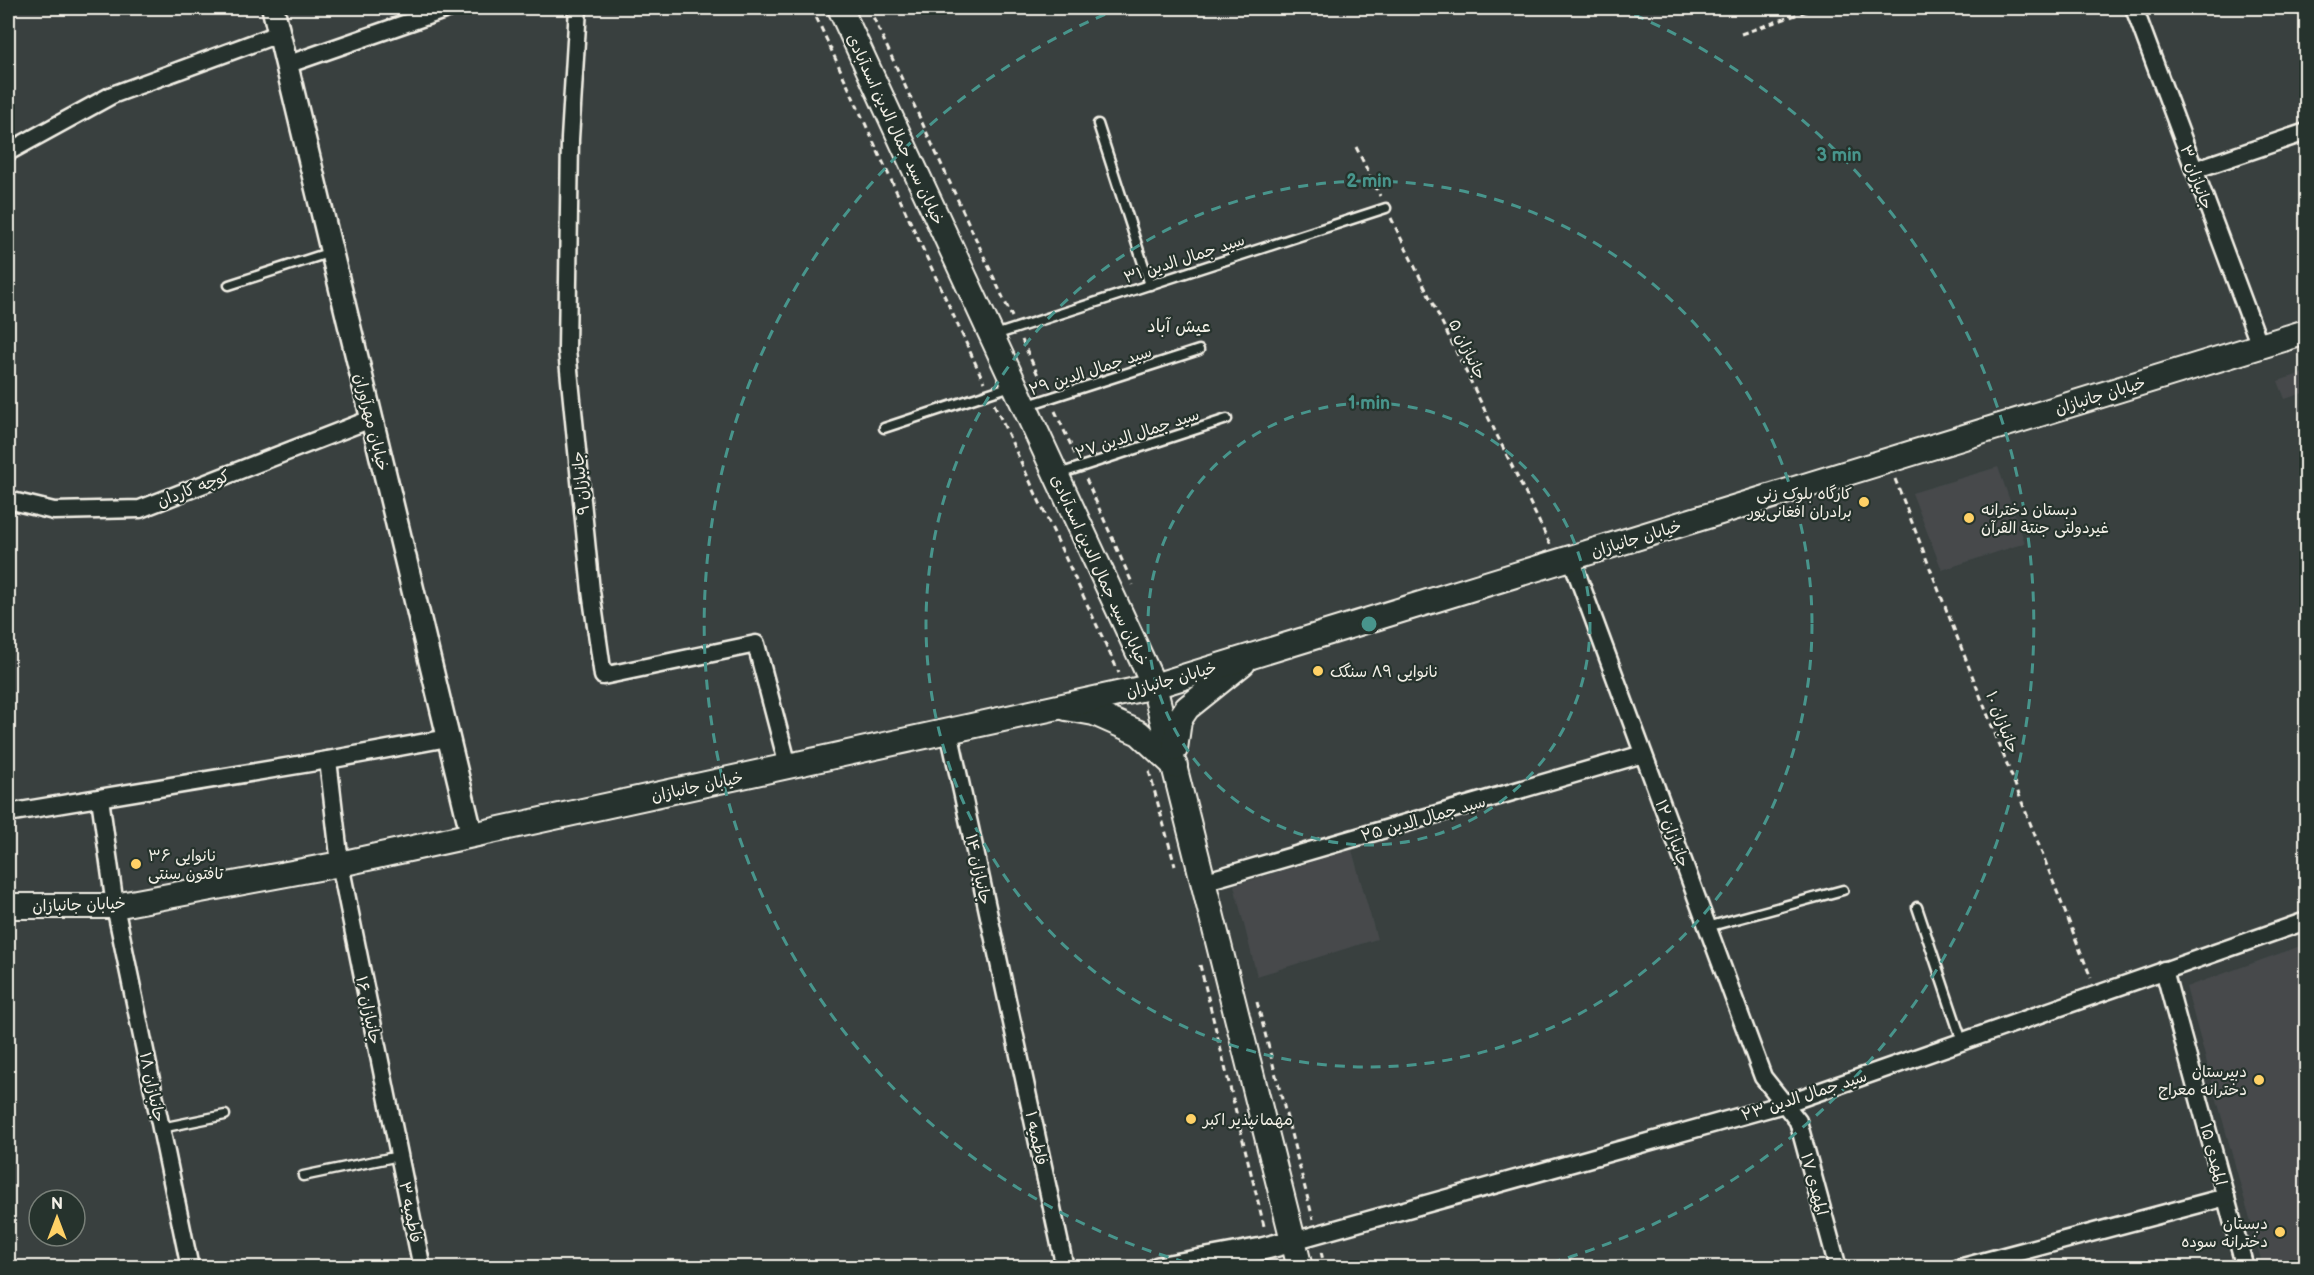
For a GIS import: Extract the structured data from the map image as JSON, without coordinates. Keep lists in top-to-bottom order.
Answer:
{
  "streets": {
    "main road": ["خیابان سید جمال الدین اسدآبادی", "خیابان جانبازان"],
    "street": [
      "جانبازان ۳",
      "خیابان مهرآوران",
      "جانبازان ۹",
      "کوچه کاردان",
      "سید جمال الدین ۲۵",
      "جانبازان ۱۲",
      "جانبازان ۱۴",
      "جانبازان ۱۶",
      "جانبازان ۱۸",
      "سید جمال الدین ۲۳",
      "فاطمیه ۱",
      "المهدی ۱۵",
      "المهدی ۱۷",
      "فاطمیه ۳"
    ],
    "lane": ["سید جمال الدین ۳۱", "سید جمال الدین ۲۹", "سید جمال الدین ۲۷"],
    "path": ["جانبازان ۵", "جانبازان ۱۰"]
  },
  "crossings": [
    ["خیابان سید جمال الدین اسدآبادی", "سید جمال الدین ۳۱"],
    ["خیابان سید جمال الدین اسدآبادی", "سید جمال الدین ۲۹"],
    ["خیابان سید جمال الدین اسدآبادی", "خیابان جانبازان"],
    ["خیابان سید جمال الدین اسدآبادی", "سید جمال الدین ۲۷"],
    ["خیابان سید جمال الدین اسدآبادی", "سید جمال الدین ۲۵"],
    ["خیابان سید جمال الدین اسدآبادی", "سید جمال الدین ۲۳"],
    ["جانبازان ۳", "خیابان جانبازان"],
    ["سید جمال الدین ۳۱", "جانبازان ۵"],
    ["جانبازان ۵", "خیابان جانبازان"],
    ["جانبازان ۵", "جانبازان ۱۲"],
    ["خیابان جانبازان", "خیابان مهرآوران"],
    ["خیابان جانبازان", "جانبازان ۹"],
    ["خیابان جانبازان", "جانبازان ۱۰"],
    ["خیابان جانبازان", "جانبازان ۱۲"],
    ["خیابان جانبازان", "جانبازان ۱۴"],
    ["خیابان جانبازان", "جانبازان ۱۶"],
    ["خیابان جانبازان", "جانبازان ۱۸"],
    ["خیابان مهرآوران", "کوچه کاردان"],
    ["جانبازان ۱۰", "سید جمال الدین ۲۳"],
    ["سید جمال الدین ۲۵", "جانبازان ۱۲"],
    ["جانبازان ۱۲", "سید جمال الدین ۲۳"],
    ["جانبازان ۱۲", "المهدی ۱۷"],
    ["جانبازان ۱۴", "فاطمیه ۱"],
    ["جانبازان ۱۶", "فاطمیه ۳"],
    ["سید جمال الدین ۲۳", "المهدی ۱۵"],
    ["سید جمال الدین ۲۳", "المهدی ۱۷"]
  ],
  "districts": ["عیش آباد"],
  "places": [
    "کارگاه بلوک زنی برادران افغانی‌پور",
    "دبستان دخترانه غیردولتی جنتة القرآن",
    "نانوایی ۸۹ سنگک",
    "نانوایی ۳۶ تافتون سنتی",
    "دبیرستان دخترانه معراج",
    "مهمانپذیر اکبر",
    "دبستان دخترانه سوده"
  ],
  "north": "top",
  "rings": ["3 min", "2 min", "1 min"]
}
